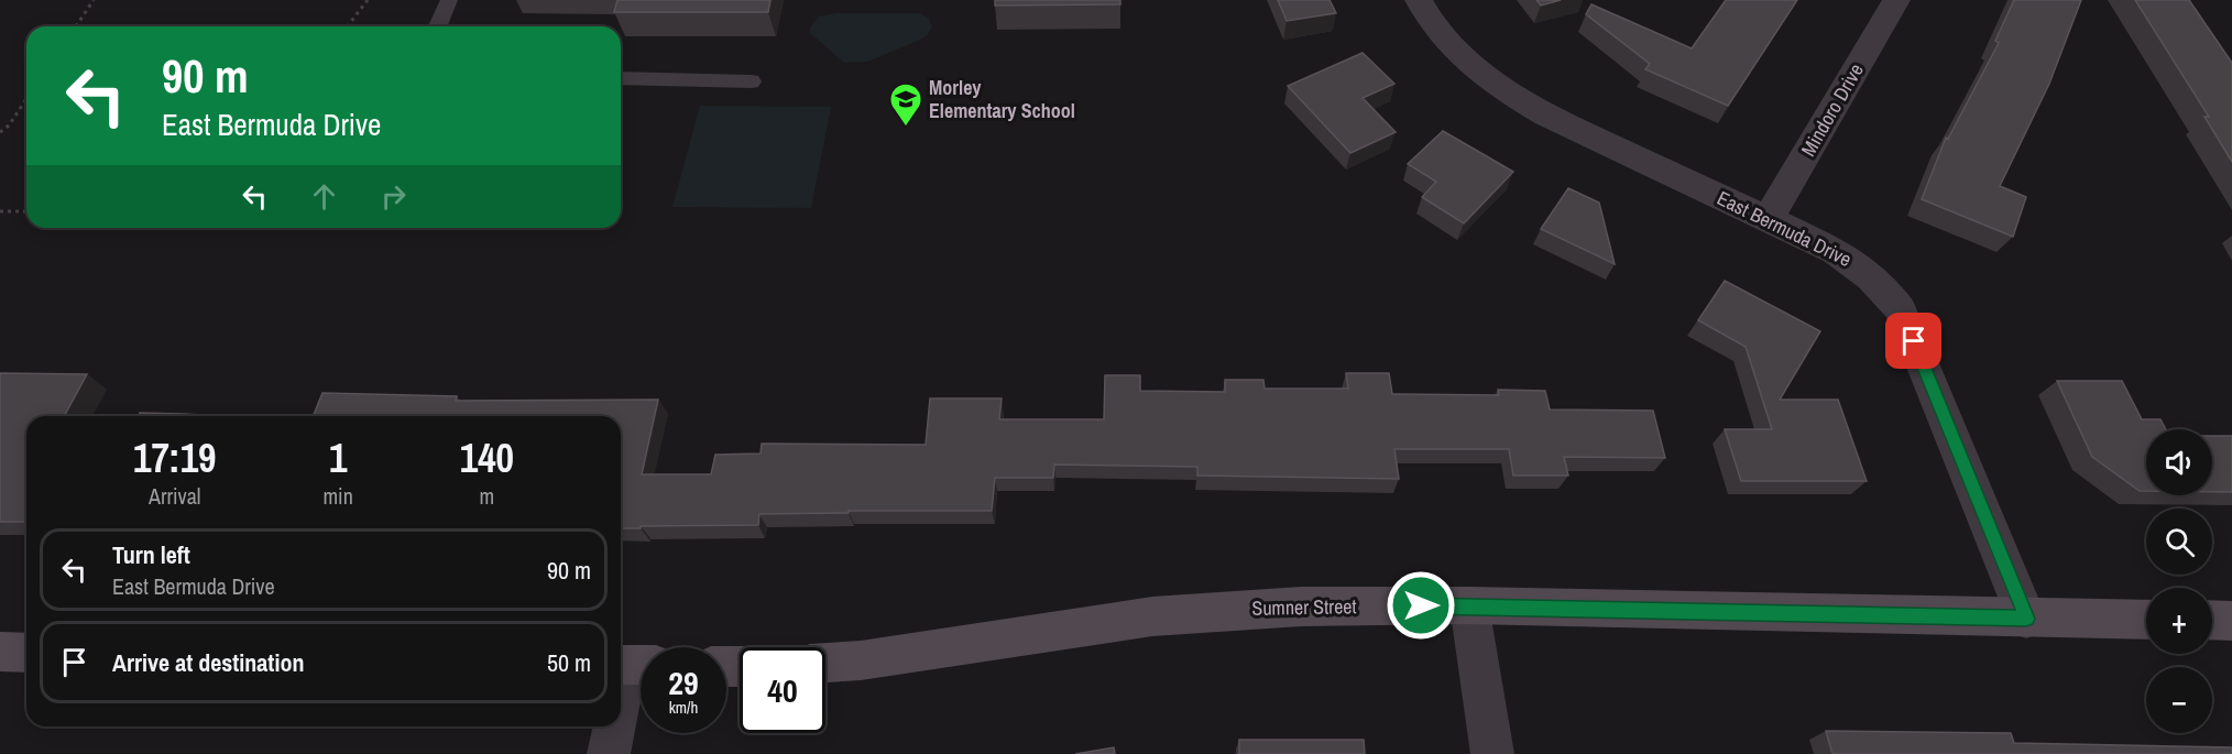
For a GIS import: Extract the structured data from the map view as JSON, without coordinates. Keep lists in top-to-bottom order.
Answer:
{
  "streets": {
    "street": ["Mindoro Drive", "East Bermuda Drive", "Sumner Street"]
  },
  "crossings": [
    ["Mindoro Drive", "East Bermuda Drive"],
    ["East Bermuda Drive", "Sumner Street"]
  ],
  "places": {
    "school or university": ["Morley Elementary School"]
  },
  "page": {
    "turn": ["90 m", "East Bermuda Drive"],
    "eta": [
      "17:19",
      "Arrival",
      "1",
      "min",
      "140",
      "m"
    ],
    "map_buttons": ["+", "−"],
    "list": [
      {
        "name": "Turn left",
        "note": "East Bermuda Drive",
        "value": "90 m"
      },
      {
        "name": "Arrive at destination",
        "value": "50 m"
      }
    ],
    "speed": "29 km/h",
    "limit": "40"
  }
}
